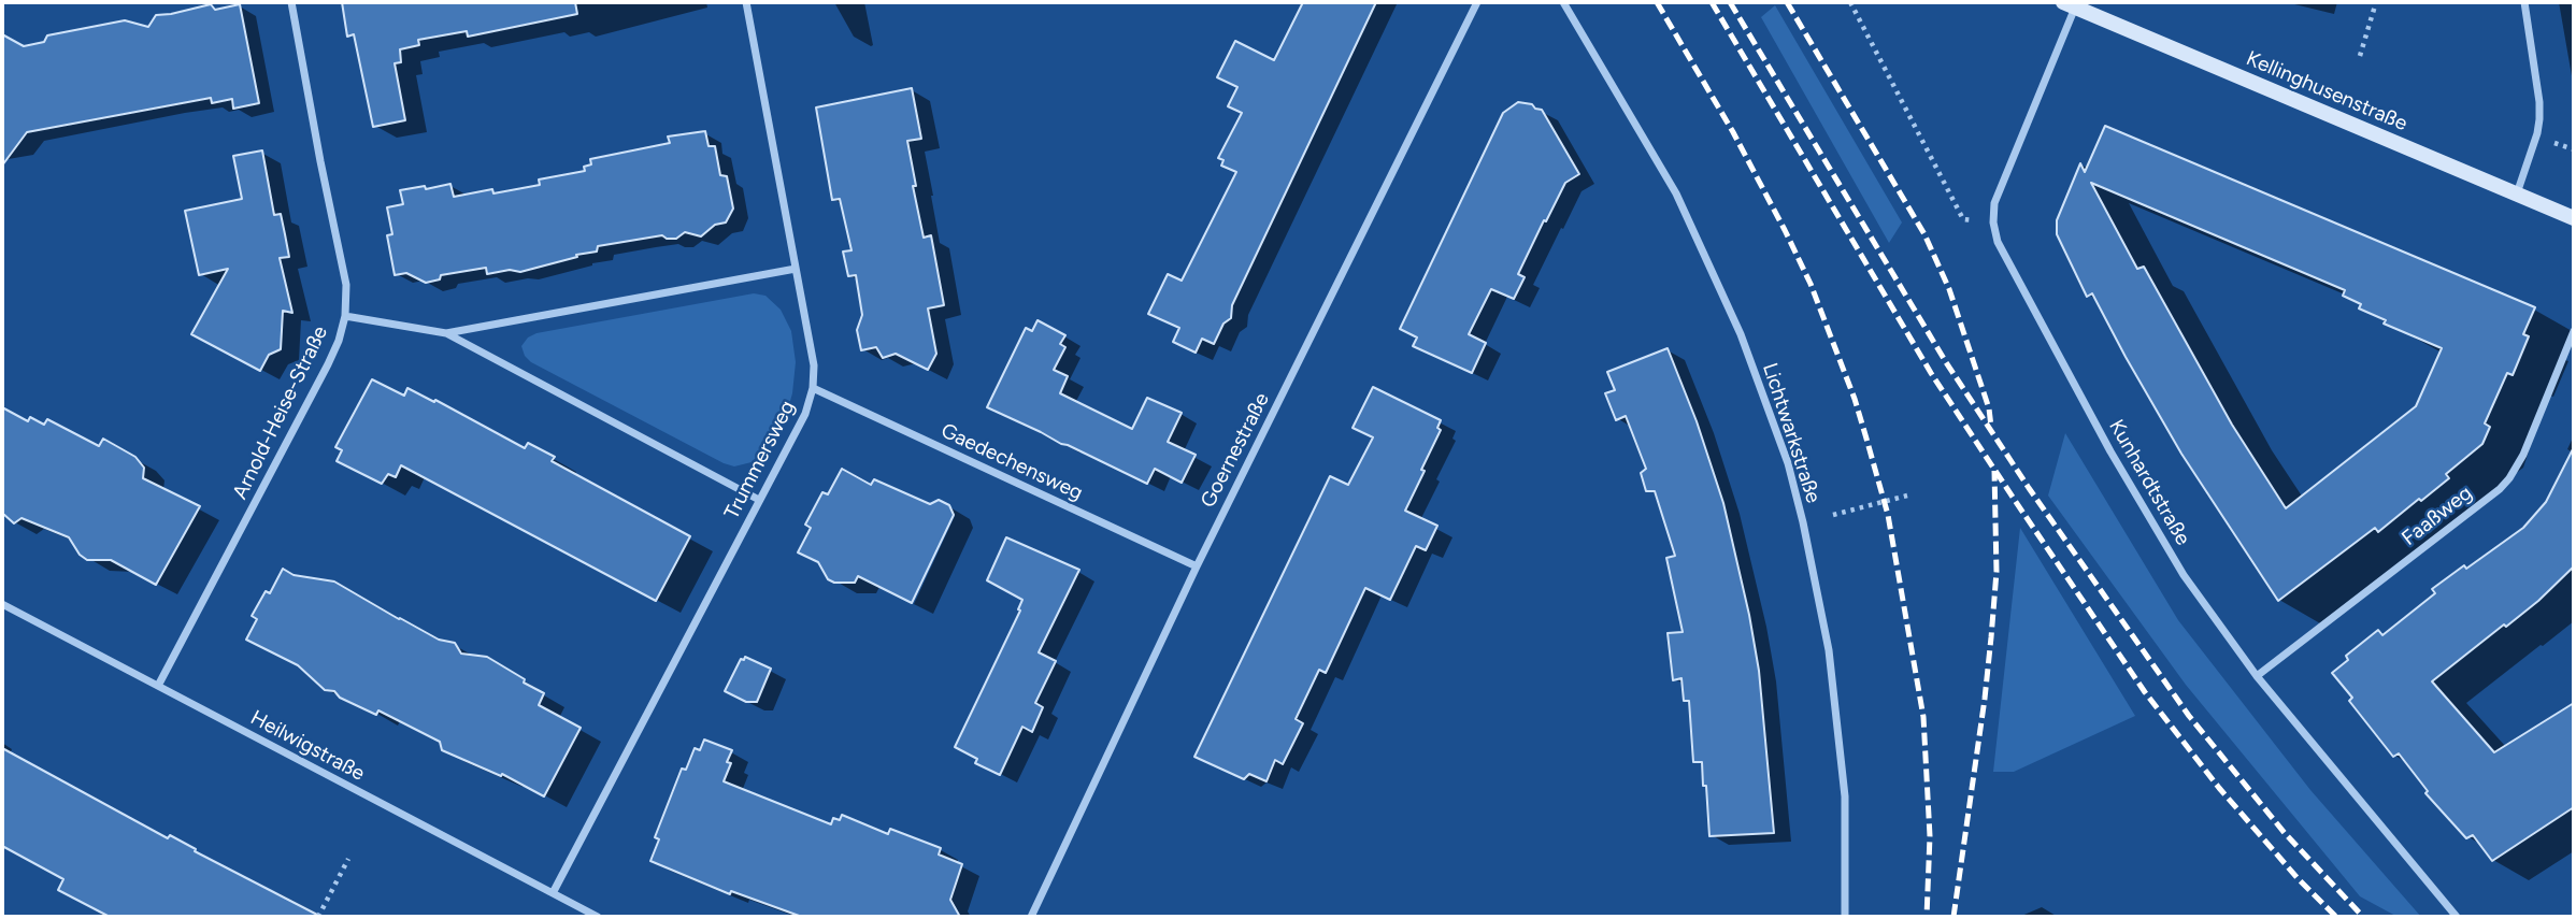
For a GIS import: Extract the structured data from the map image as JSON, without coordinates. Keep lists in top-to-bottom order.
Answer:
{
  "streets": {
    "street": [
      "Kellinghusenstraße",
      "Arnold-Heise-Straße",
      "Lichtwarkstraße",
      "Goernestraße",
      "Trummersweg",
      "Gaedechensweg",
      "Kunhardtstraße",
      "Faaßweg",
      "Heilwigstraße"
    ]
  },
  "crossings": [
    ["Arnold-Heise-Straße", "Heilwigstraße"],
    ["Goernestraße", "Gaedechensweg"],
    ["Trummersweg", "Gaedechensweg"],
    ["Trummersweg", "Heilwigstraße"],
    ["Kunhardtstraße", "Faaßweg"]
  ]
}
